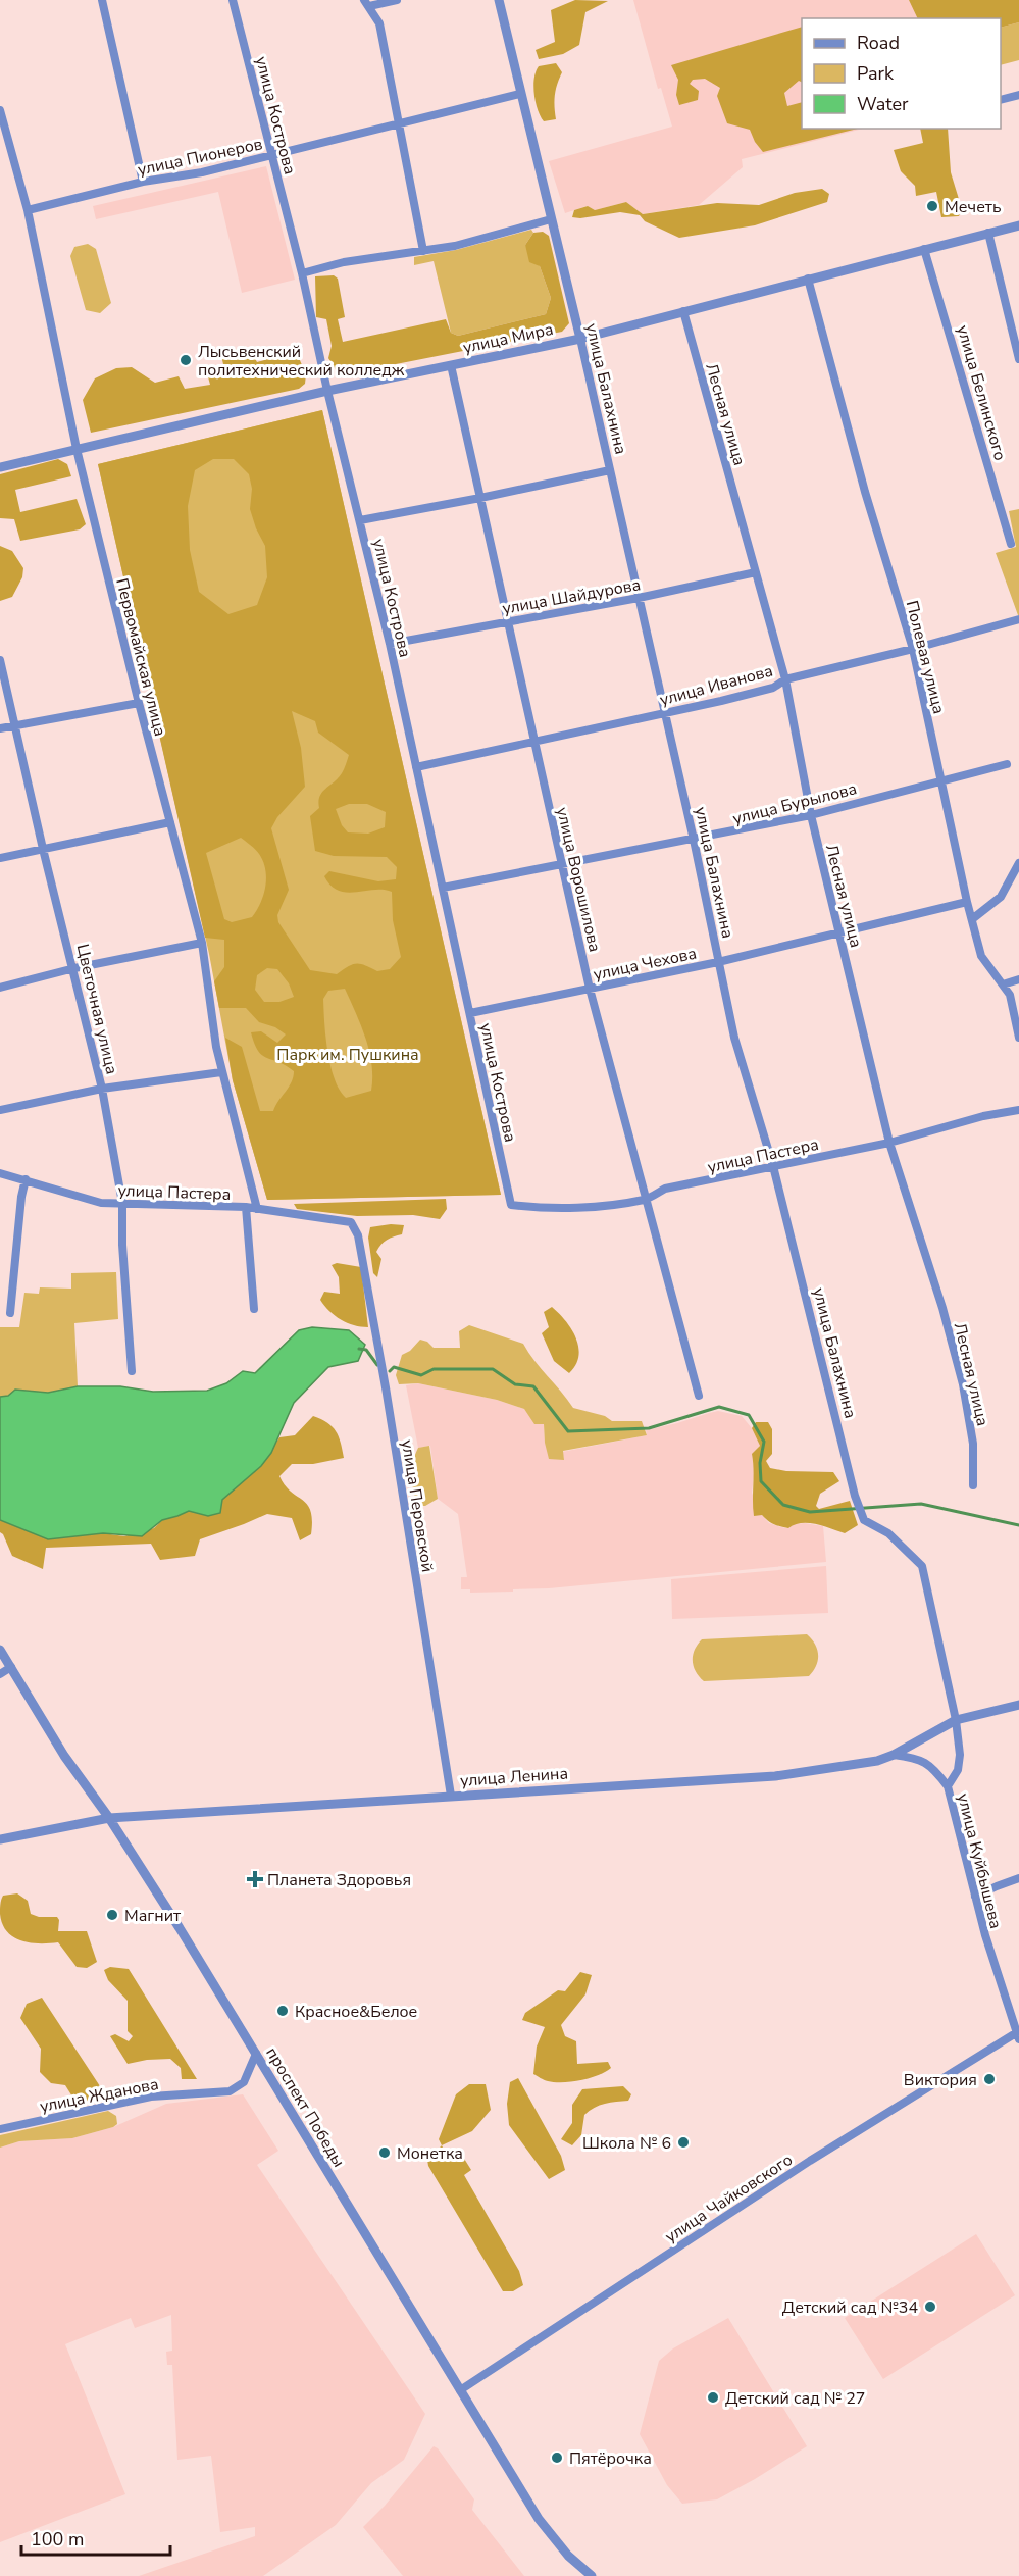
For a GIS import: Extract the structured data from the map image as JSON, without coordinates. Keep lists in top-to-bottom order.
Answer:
{
  "streets": {
    "street": [
      "улица Кострова",
      "улица Пионеров",
      "улица Мира",
      "улица Балахнина",
      "улица Белинского",
      "Лесная улица",
      "улица Шайдурова",
      "Первомайская улица",
      "Полевая улица",
      "улица Иванова",
      "улица Бурылова",
      "улица Ворошилова",
      "улица Чехова",
      "Цветочная улица",
      "улица Пастера",
      "улица Перовской",
      "улица Ленина",
      "улица Куйбышева",
      "улица Жданова",
      "проспект Победы",
      "улица Чайковского"
    ]
  },
  "crossings": [
    ["улица Кострова", "улица Пионеров"],
    ["улица Кострова", "улица Мира"],
    ["улица Кострова", "улица Шайдурова"],
    ["улица Кострова", "улица Иванова"],
    ["улица Кострова", "улица Бурылова"],
    ["улица Кострова", "улица Чехова"],
    ["улица Кострова", "улица Пастера"],
    ["улица Пионеров", "улица Балахнина"],
    ["улица Пионеров", "Первомайская улица"],
    ["улица Мира", "улица Балахнина"],
    ["улица Мира", "улица Белинского"],
    ["улица Мира", "Лесная улица"],
    ["улица Мира", "Первомайская улица"],
    ["улица Мира", "Полевая улица"],
    ["улица Мира", "улица Ворошилова"],
    ["улица Балахнина", "улица Шайдурова"],
    ["улица Балахнина", "улица Иванова"],
    ["улица Балахнина", "улица Бурылова"],
    ["улица Балахнина", "улица Чехова"],
    ["улица Балахнина", "улица Пастера"],
    ["улица Балахнина", "улица Ленина"],
    ["улица Балахнина", "улица Куйбышева"],
    ["Лесная улица", "улица Шайдурова"],
    ["Лесная улица", "улица Иванова"],
    ["Лесная улица", "улица Бурылова"],
    ["Лесная улица", "улица Чехова"],
    ["Лесная улица", "улица Пастера"],
    ["улица Шайдурова", "улица Ворошилова"],
    ["Первомайская улица", "улица Пастера"],
    ["Полевая улица", "улица Иванова"],
    ["Полевая улица", "улица Бурылова"],
    ["Полевая улица", "улица Чехова"],
    ["улица Иванова", "улица Ворошилова"],
    ["улица Бурылова", "улица Ворошилова"],
    ["улица Ворошилова", "улица Чехова"],
    ["улица Ворошилова", "улица Пастера"],
    ["Цветочная улица", "улица Пастера"],
    ["улица Пастера", "улица Перовской"],
    ["улица Перовской", "улица Ленина"],
    ["улица Ленина", "улица Куйбышева"],
    ["улица Ленина", "проспект Победы"],
    ["улица Куйбышева", "улица Чайковского"],
    ["улица Жданова", "проспект Победы"],
    ["проспект Победы", "улица Чайковского"]
  ],
  "parks": ["Парк им. Пушкина"],
  "places": {
    "other": [
      "Мечеть",
      "Лысьвенский политехнический колледж",
      "Магнит",
      "Красное&Белое",
      "Виктория",
      "Школа № 6",
      "Монетка",
      "Детский сад №34",
      "Детский сад № 27",
      "Пятёрочка"
    ],
    "health": ["Планета Здоровья"]
  },
  "legend": ["Road", "Park", "Water"],
  "scale_bar": "100 m"
}
